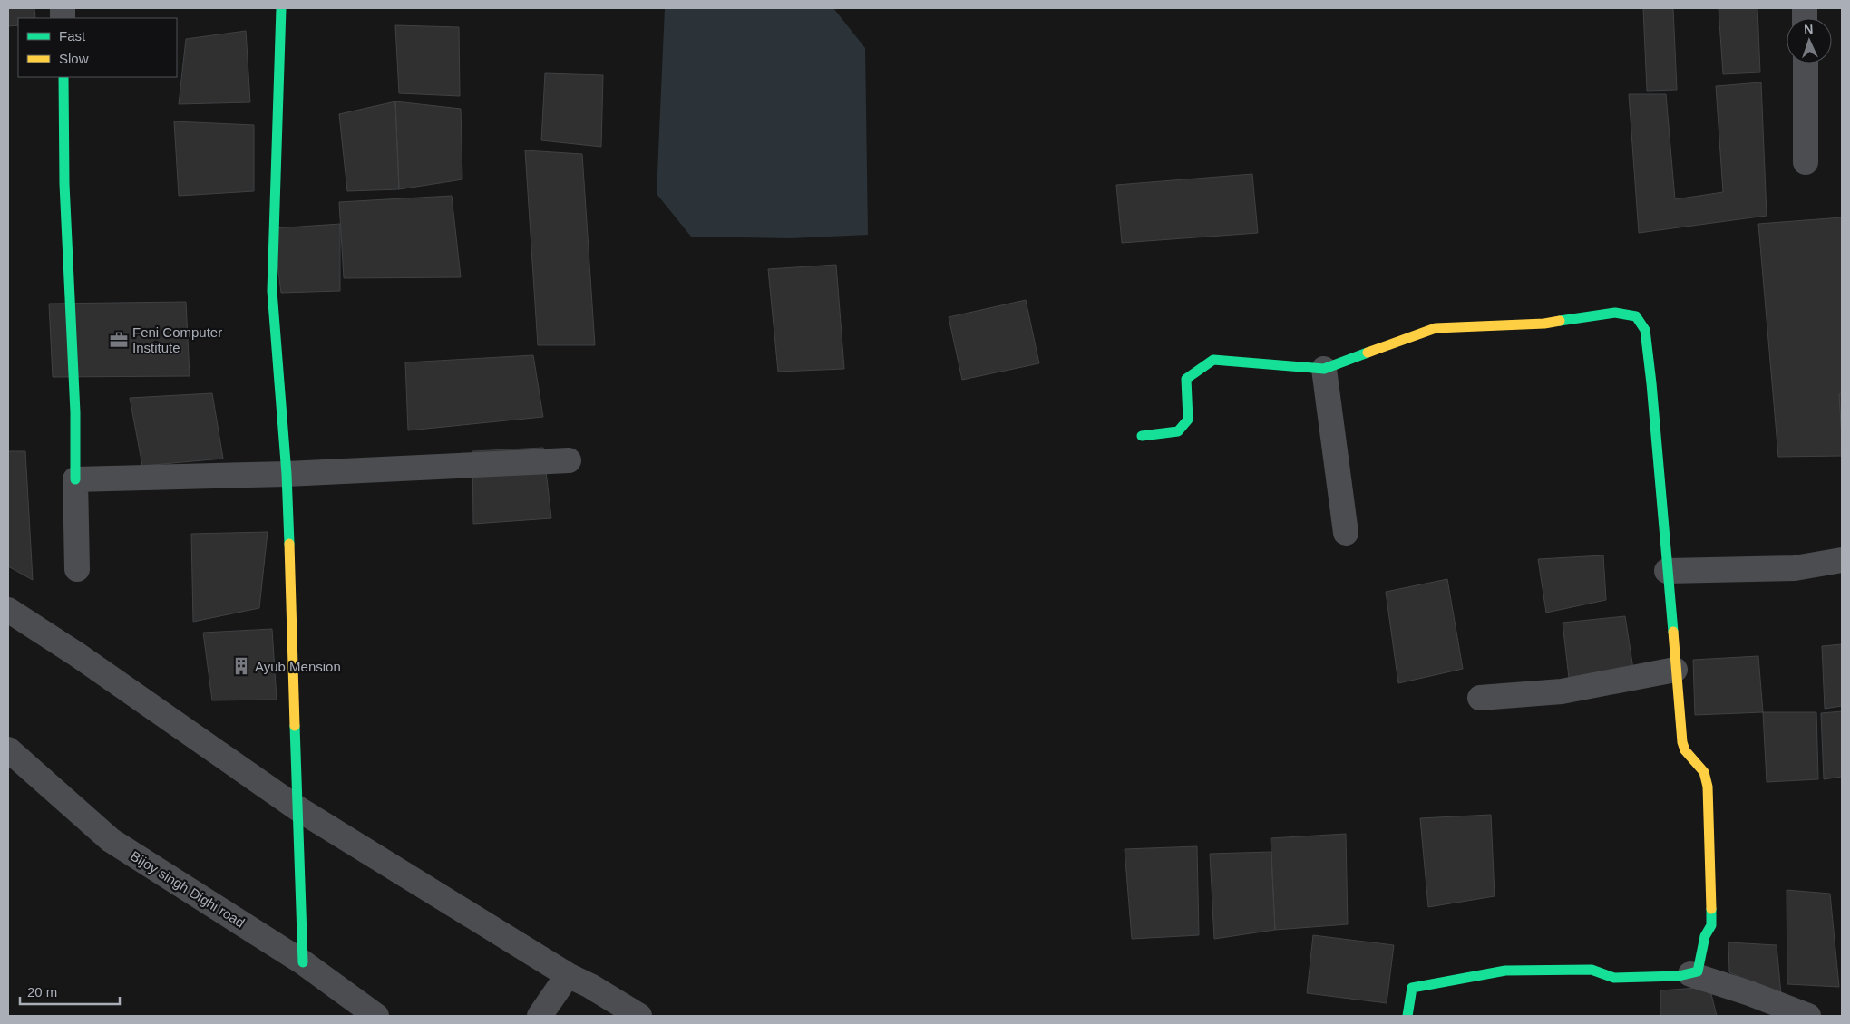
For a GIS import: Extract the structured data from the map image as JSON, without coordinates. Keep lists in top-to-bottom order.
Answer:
{
  "streets": {
    "street": ["Bijoy singh Dighi road"]
  },
  "places": {
    "office": ["Feni Computer Institute"],
    "building": ["Ayub Mension"]
  },
  "legend": ["Fast", "Slow"],
  "scale_bar": "20 m",
  "north": "top"
}
